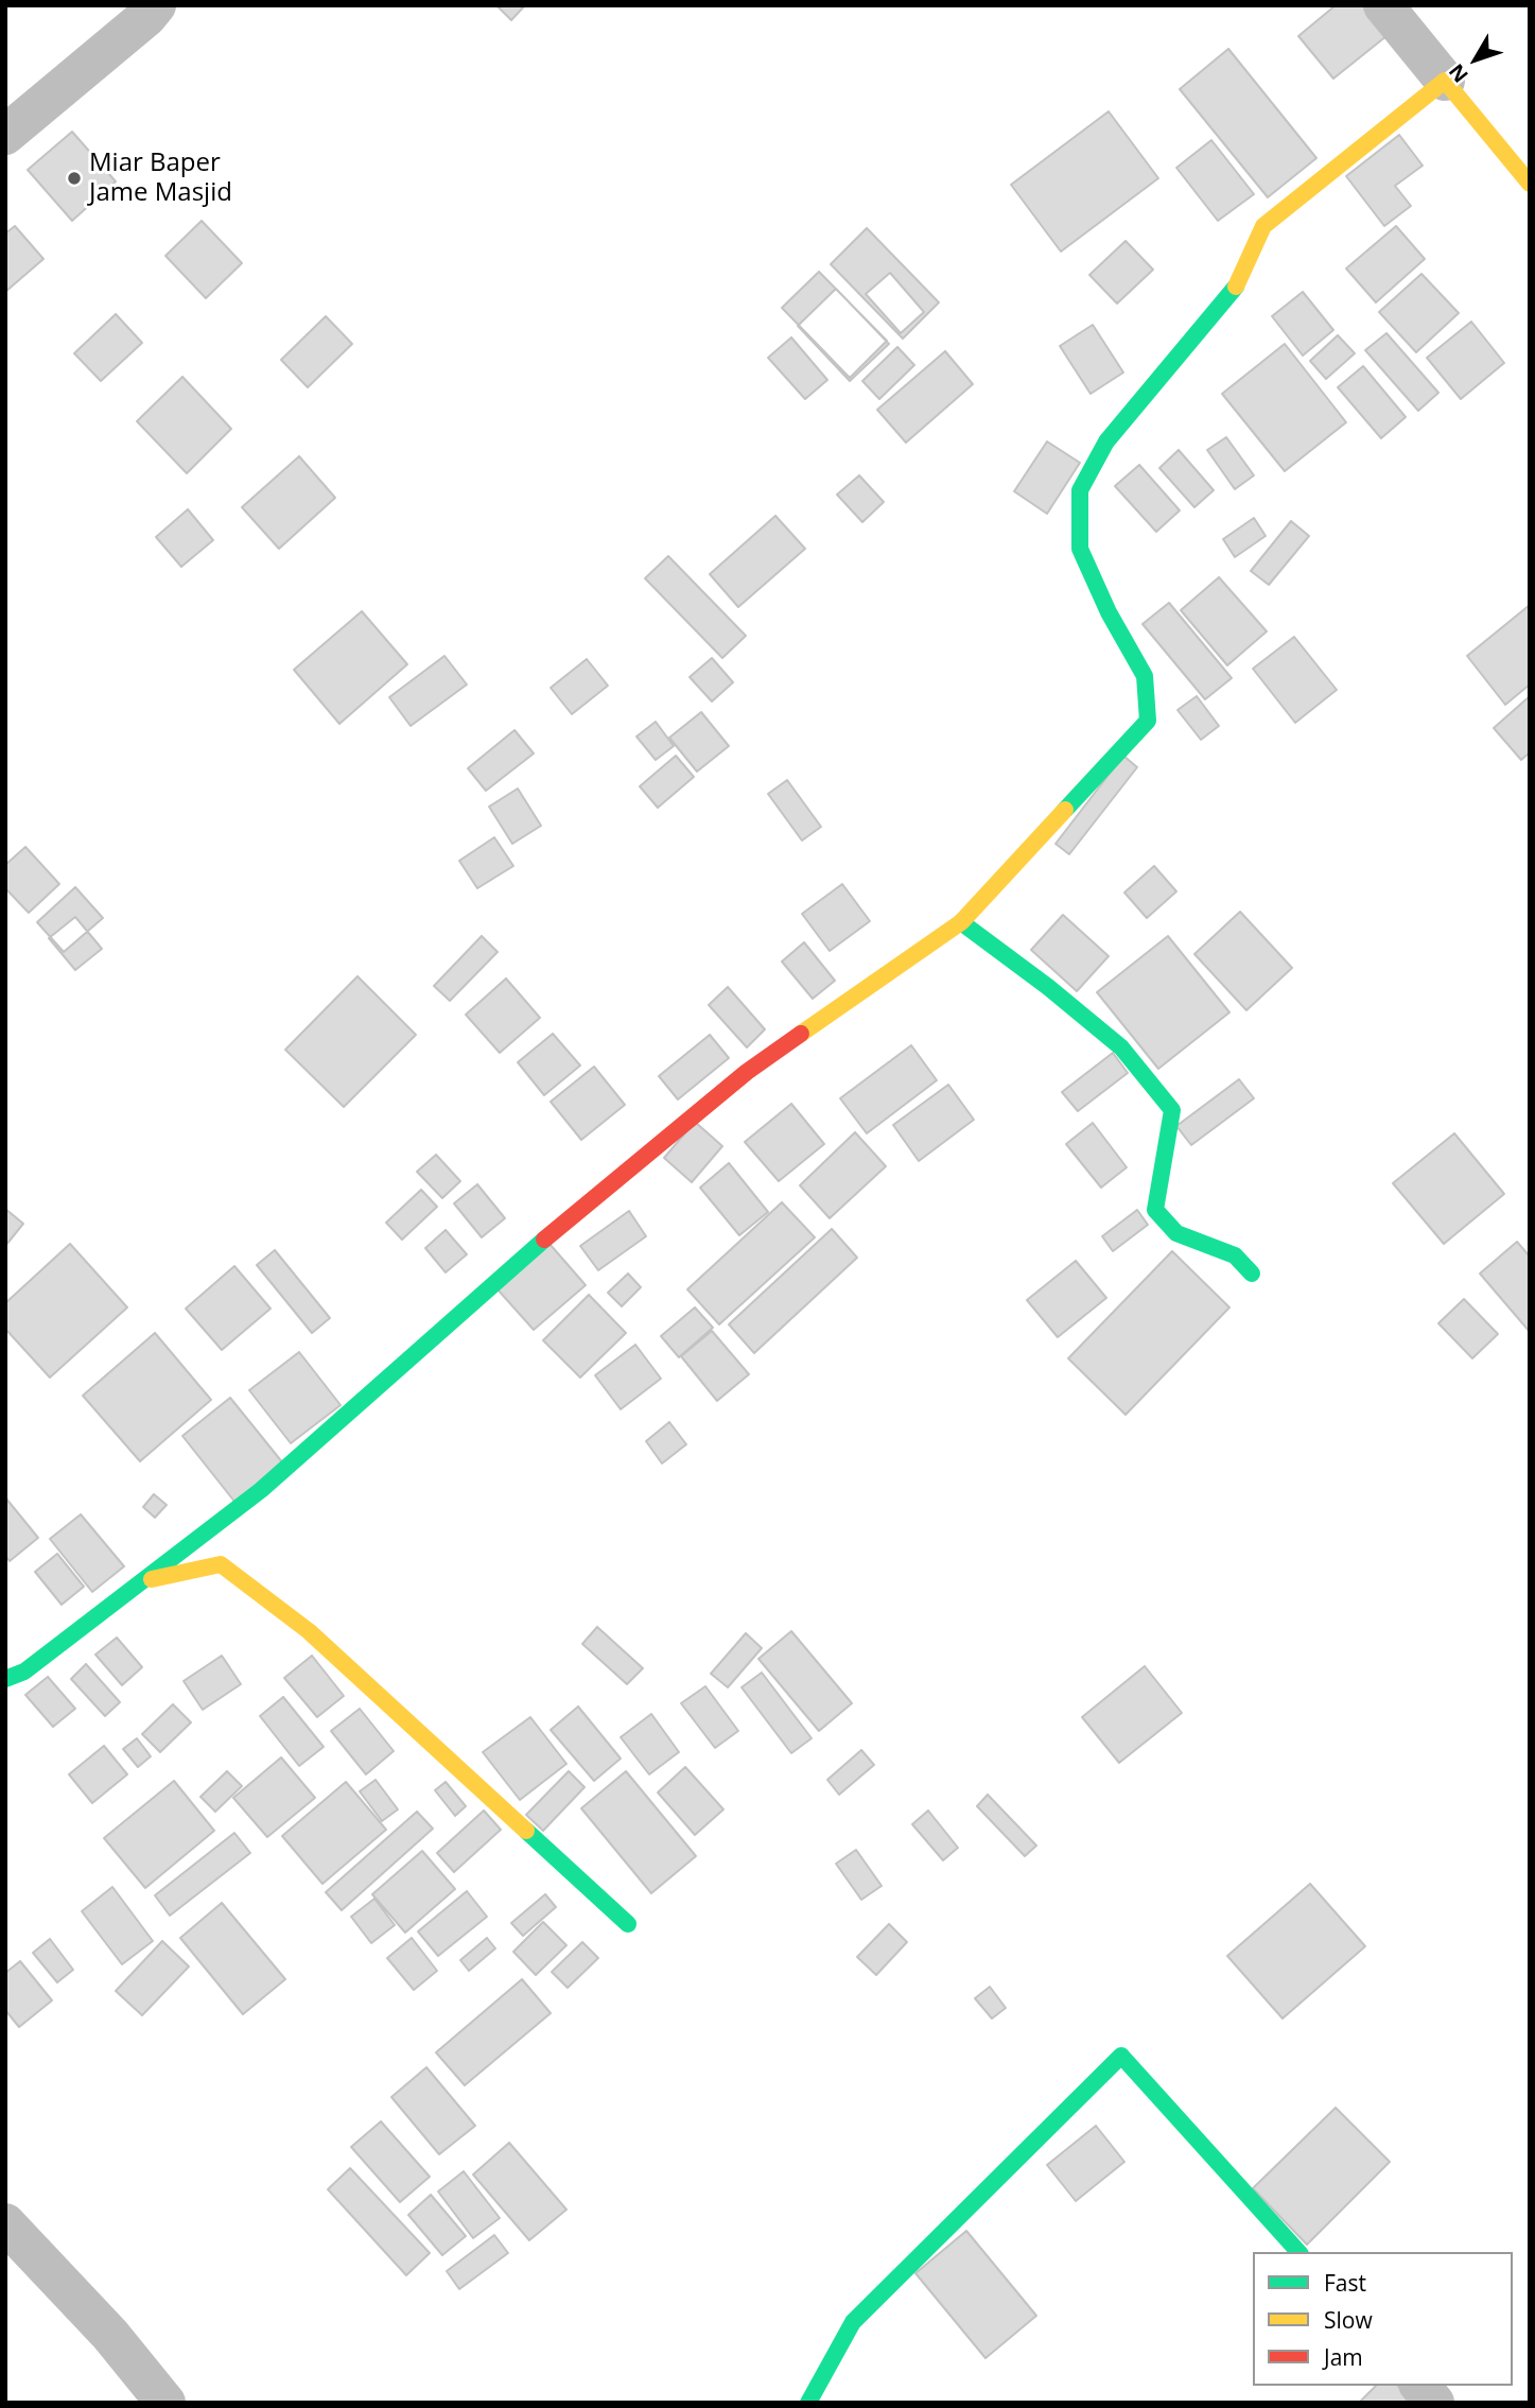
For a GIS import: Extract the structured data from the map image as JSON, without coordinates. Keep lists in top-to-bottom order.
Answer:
{
  "places": ["Miar Baper Jame Masjid"],
  "legend": ["Fast", "Slow", "Jam"],
  "north": "bottom left"
}
